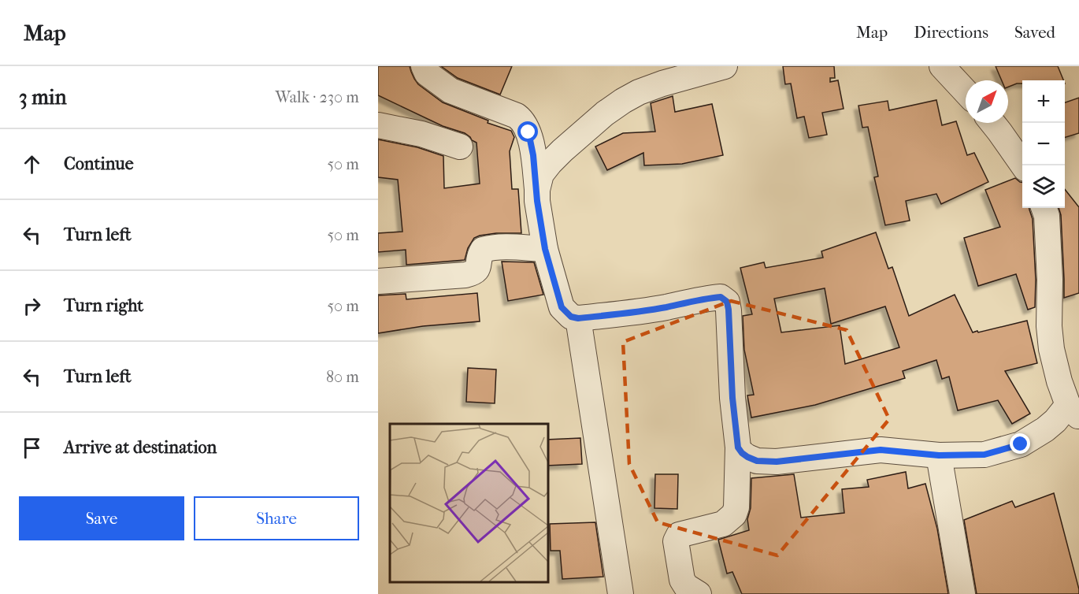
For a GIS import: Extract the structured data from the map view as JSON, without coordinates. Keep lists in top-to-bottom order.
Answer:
{
  "north": "top right",
  "page": {
    "header": "Map",
    "nav": ["Map", "Directions", "Saved"],
    "heading": ["3 min", "Walk · 230 m"],
    "map_buttons": ["+", "−"],
    "list": [
      ["Continue", "50 m"],
      ["Turn left", "50 m"],
      ["Turn right", "50 m"],
      ["Turn left", "80 m"],
      "Arrive at destination"
    ],
    "buttons": ["Save", "Share"]
  }
}
